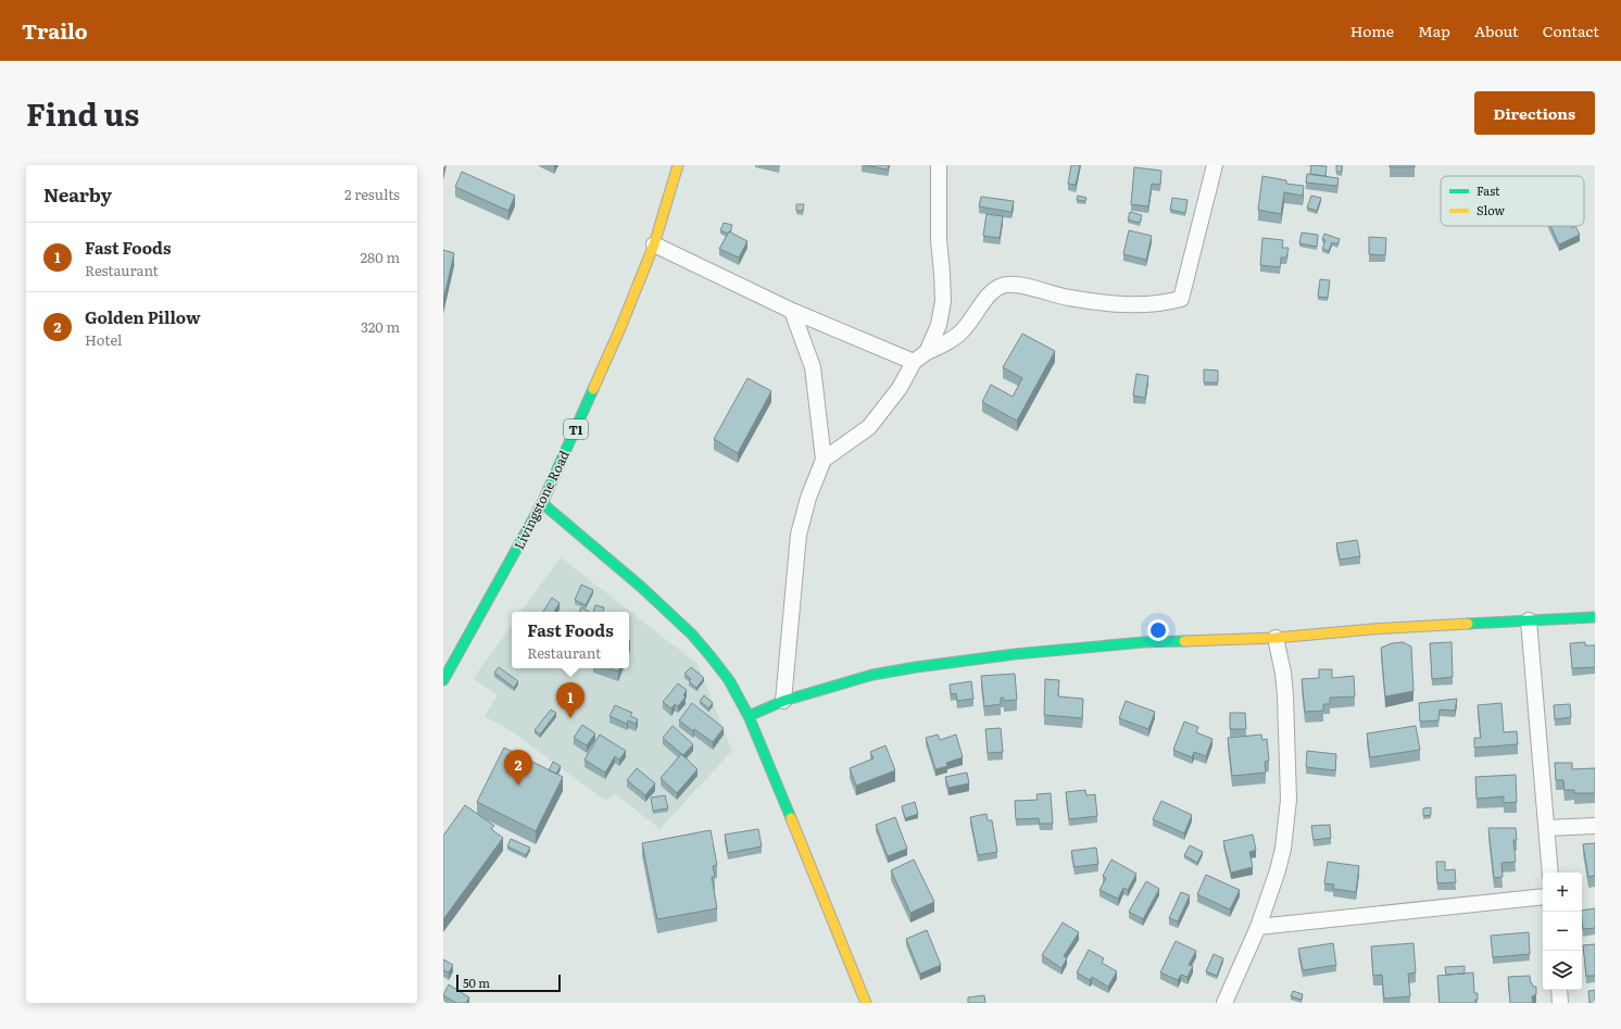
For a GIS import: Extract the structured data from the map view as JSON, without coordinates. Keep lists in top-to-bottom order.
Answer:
{
  "streets": {
    "main road": ["T1", "Livingstone Road"]
  },
  "legend": ["Fast", "Slow"],
  "scale_bar": "50 m",
  "page": {
    "header": "Trailo",
    "nav": [
      "Home",
      "Map",
      "About",
      "Contact"
    ],
    "title": "Find us",
    "buttons": "Directions",
    "heading": ["Nearby", "2 results"],
    "list": [
      {
        "mark": "1",
        "name": "Fast Foods",
        "note": "Restaurant",
        "value": "280 m"
      },
      {
        "mark": "2",
        "name": "Golden Pillow",
        "note": "Hotel",
        "value": "320 m"
      }
    ],
    "popup": ["Fast Foods", "Restaurant"],
    "pins": ["1", "2"],
    "map_buttons": ["+", "−"],
    "scale": "50 m"
  }
}
